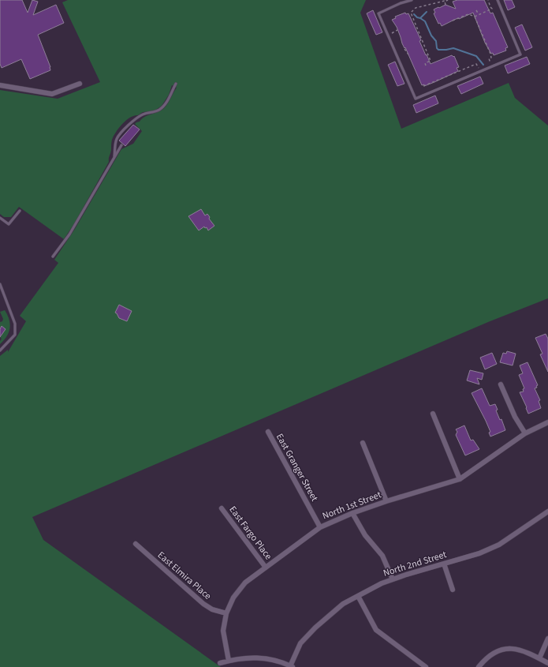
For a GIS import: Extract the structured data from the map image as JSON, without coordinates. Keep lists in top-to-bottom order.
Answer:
{
  "streets": {
    "street": [
      "East Granger Street",
      "North 1st Street",
      "East Fargo Place",
      "North 2nd Street",
      "East Elmira Place"
    ]
  },
  "crossings": [
    ["East Granger Street", "North 1st Street"],
    ["North 1st Street", "East Fargo Place"],
    ["North 1st Street", "East Elmira Place"]
  ]
}
